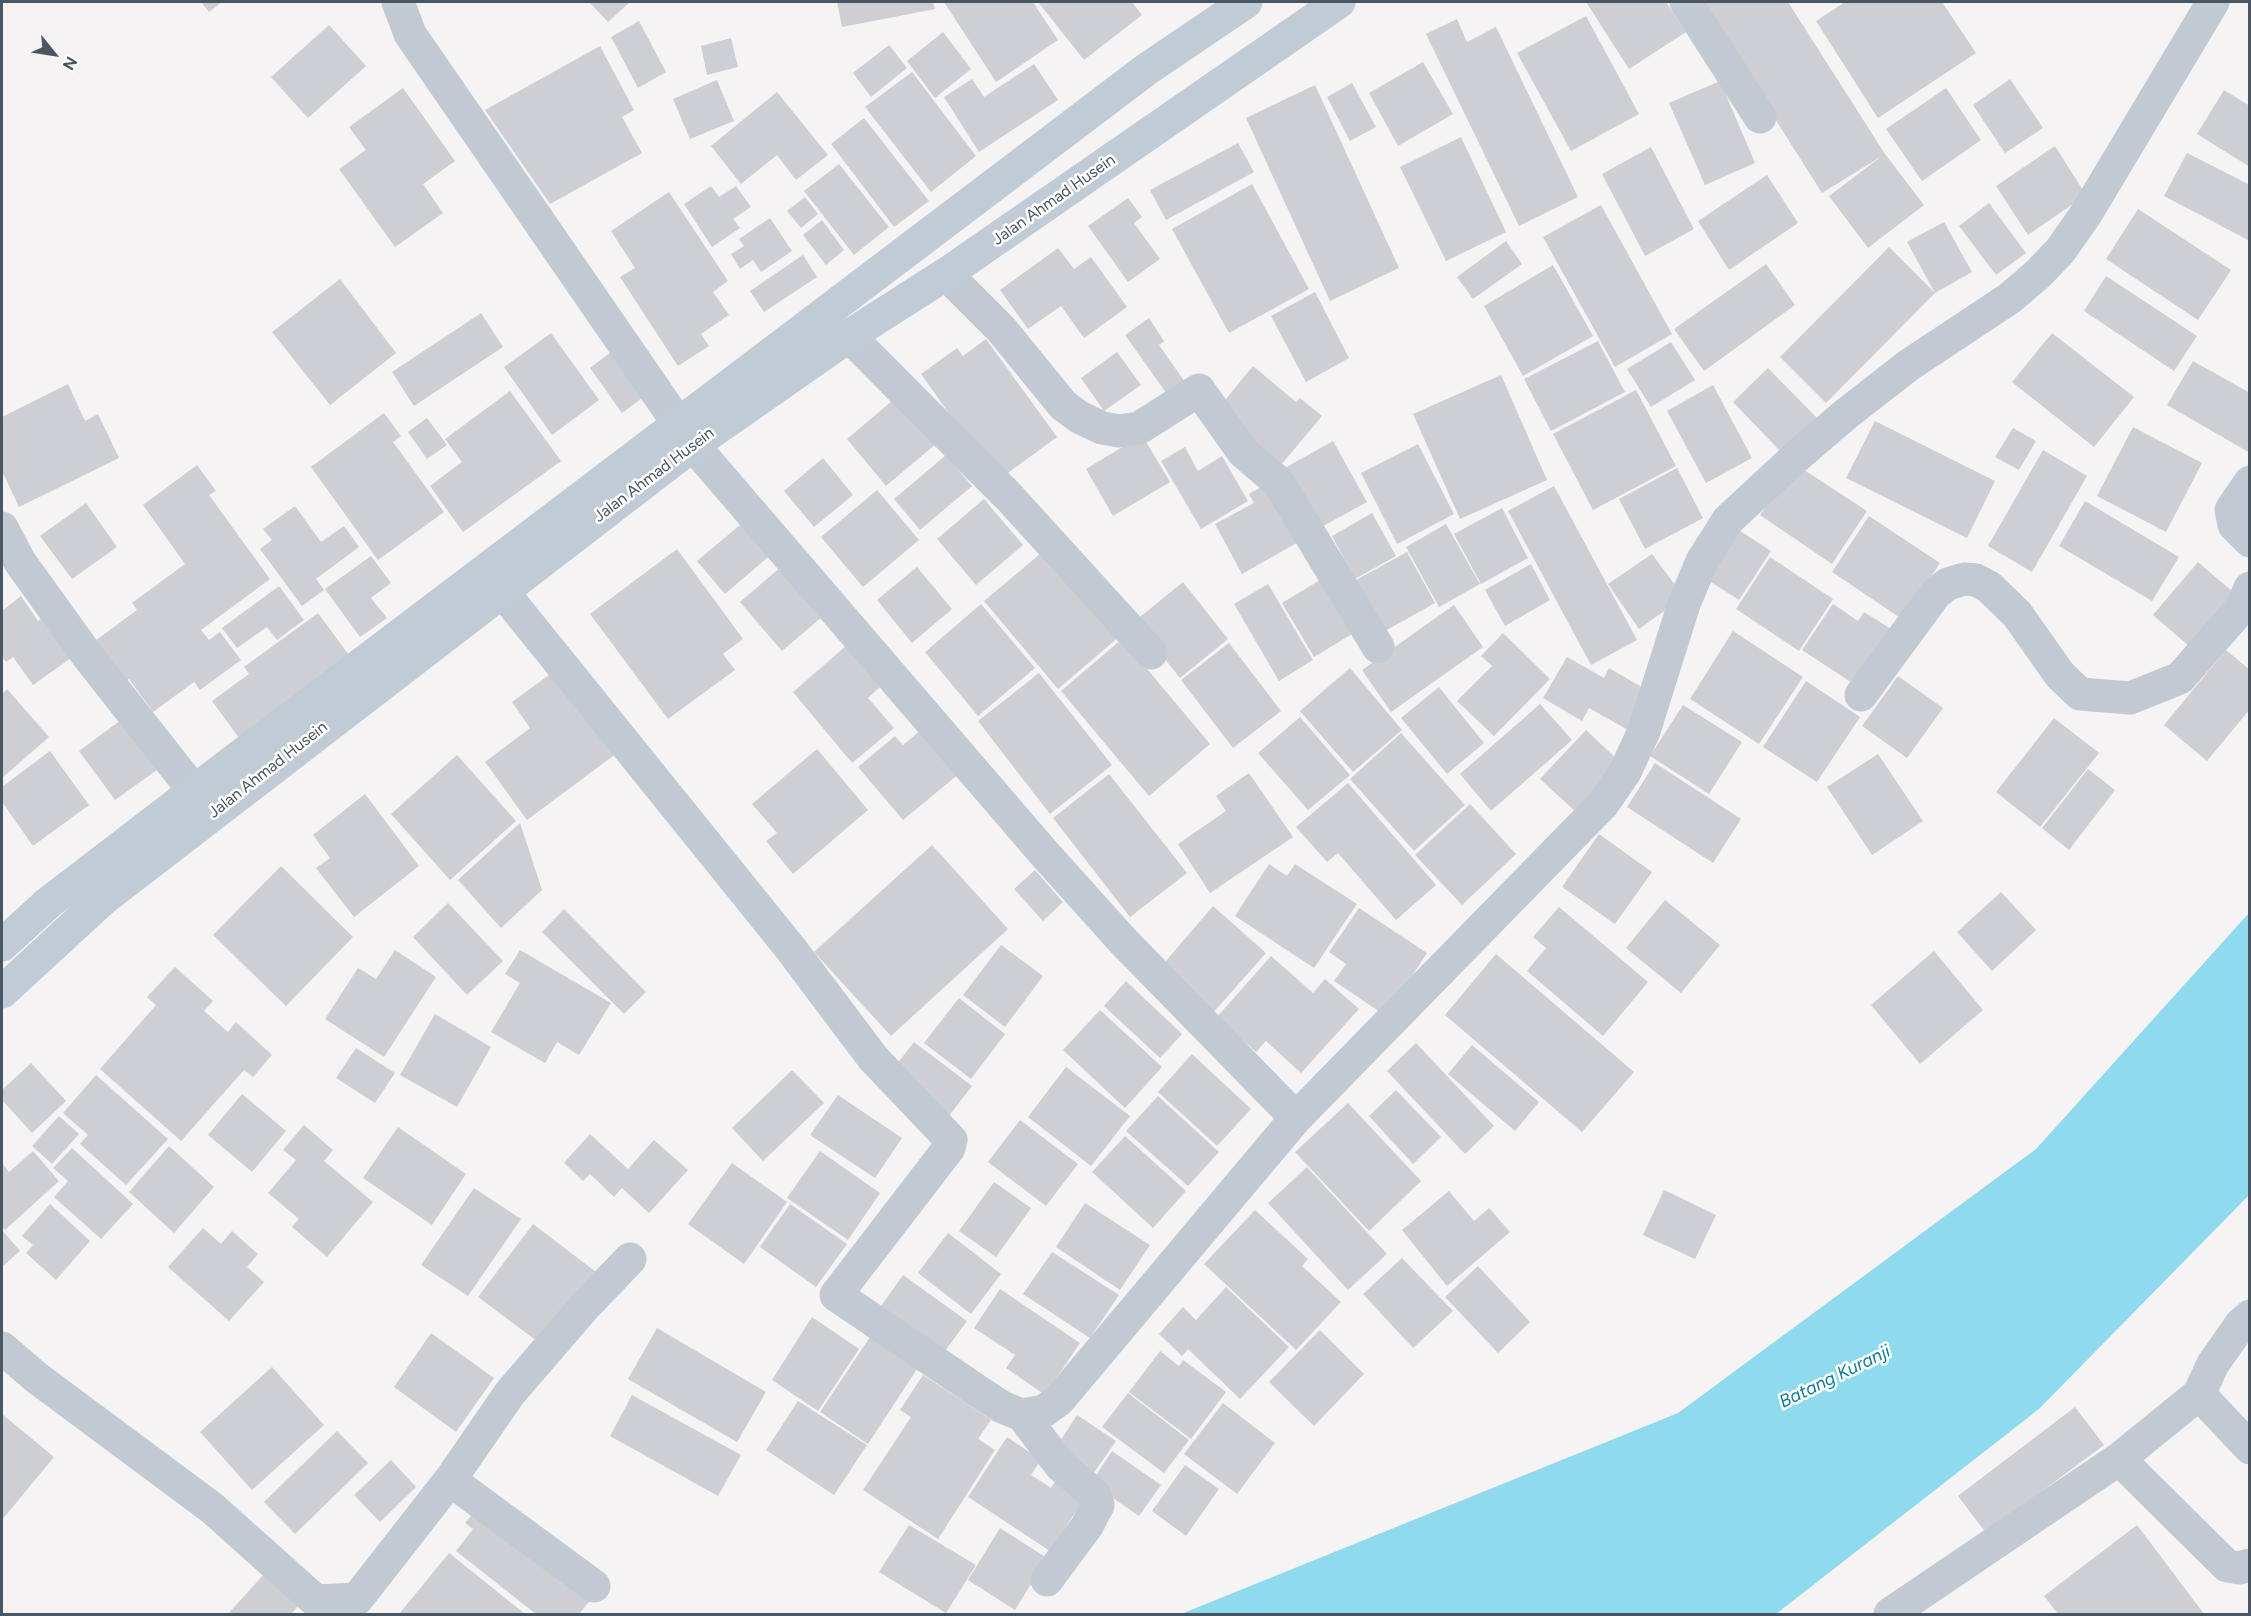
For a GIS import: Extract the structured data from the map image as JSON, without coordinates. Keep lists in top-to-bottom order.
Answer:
{
  "streets": {
    "main road": ["Jalan Ahmad Husein"]
  },
  "water": ["Batang Kuranji"],
  "north": "bottom right"
}
